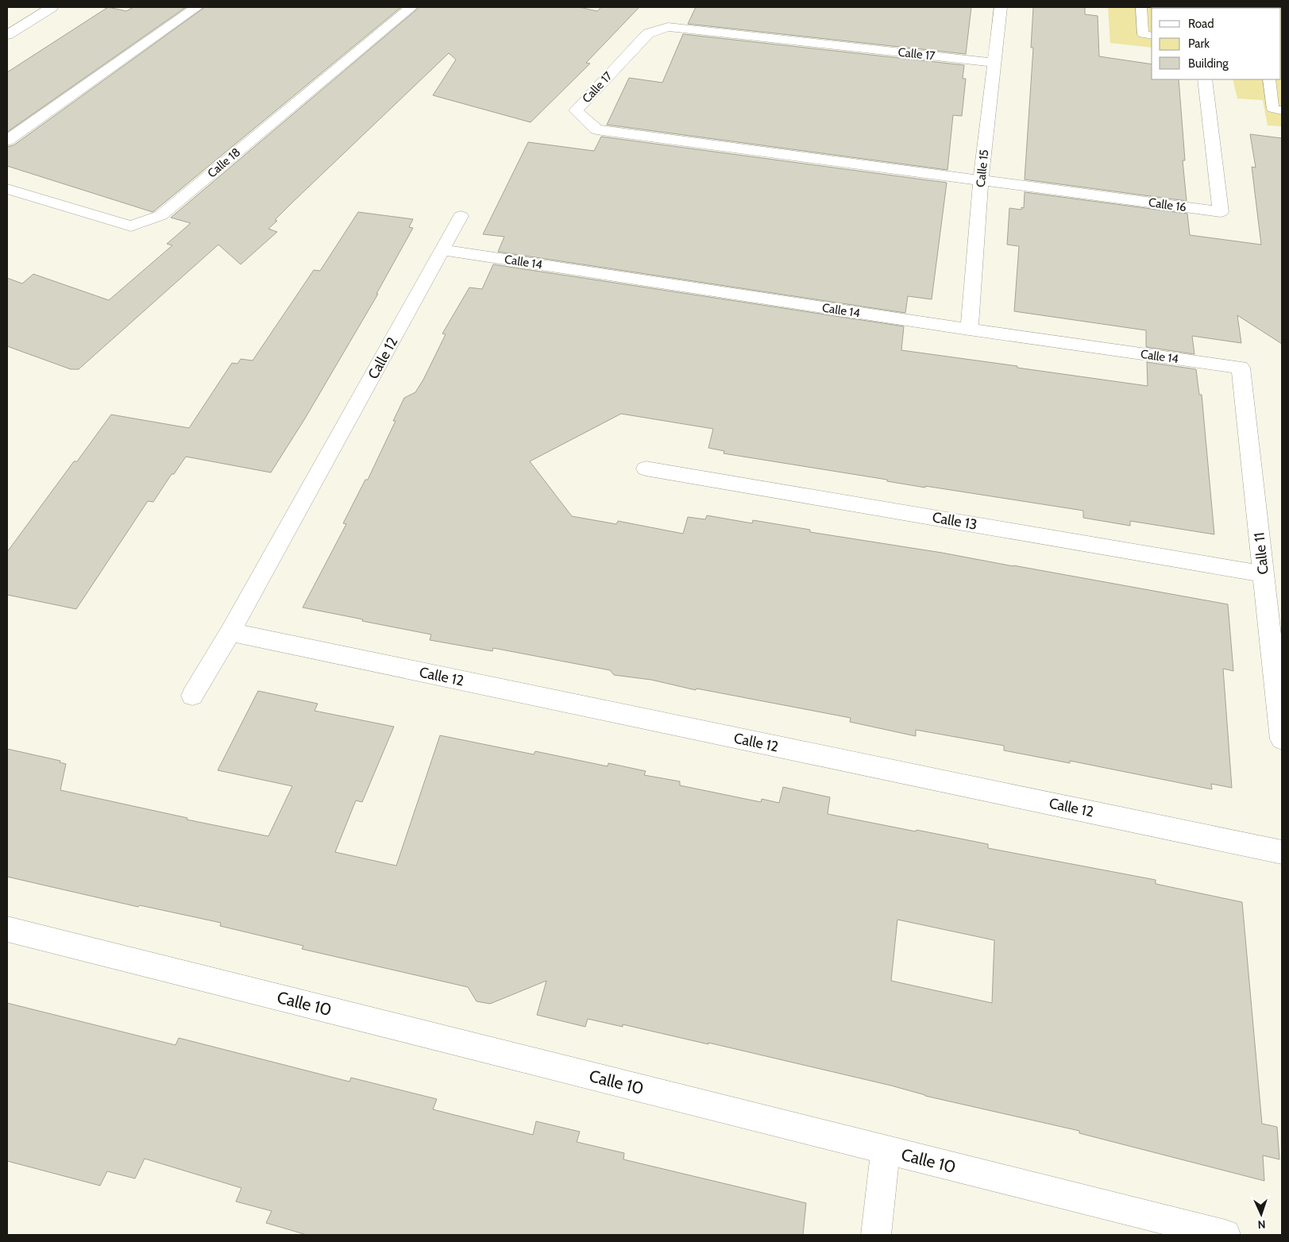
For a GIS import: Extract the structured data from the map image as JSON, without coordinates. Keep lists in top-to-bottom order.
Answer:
{
  "streets": {
    "street": [
      "Calle 17",
      "Calle 18",
      "Calle 15",
      "Calle 16",
      "Calle 14",
      "Calle 12",
      "Calle 13",
      "Calle 11",
      "Calle 10"
    ]
  },
  "crossings": [
    ["Calle 17", "Calle 15"],
    ["Calle 17", "Calle 16"],
    ["Calle 15", "Calle 16"],
    ["Calle 15", "Calle 14"],
    ["Calle 14", "Calle 12"],
    ["Calle 14", "Calle 11"],
    ["Calle 13", "Calle 11"]
  ],
  "legend": ["Road", "Park", "Building"],
  "north": "bottom"
}
